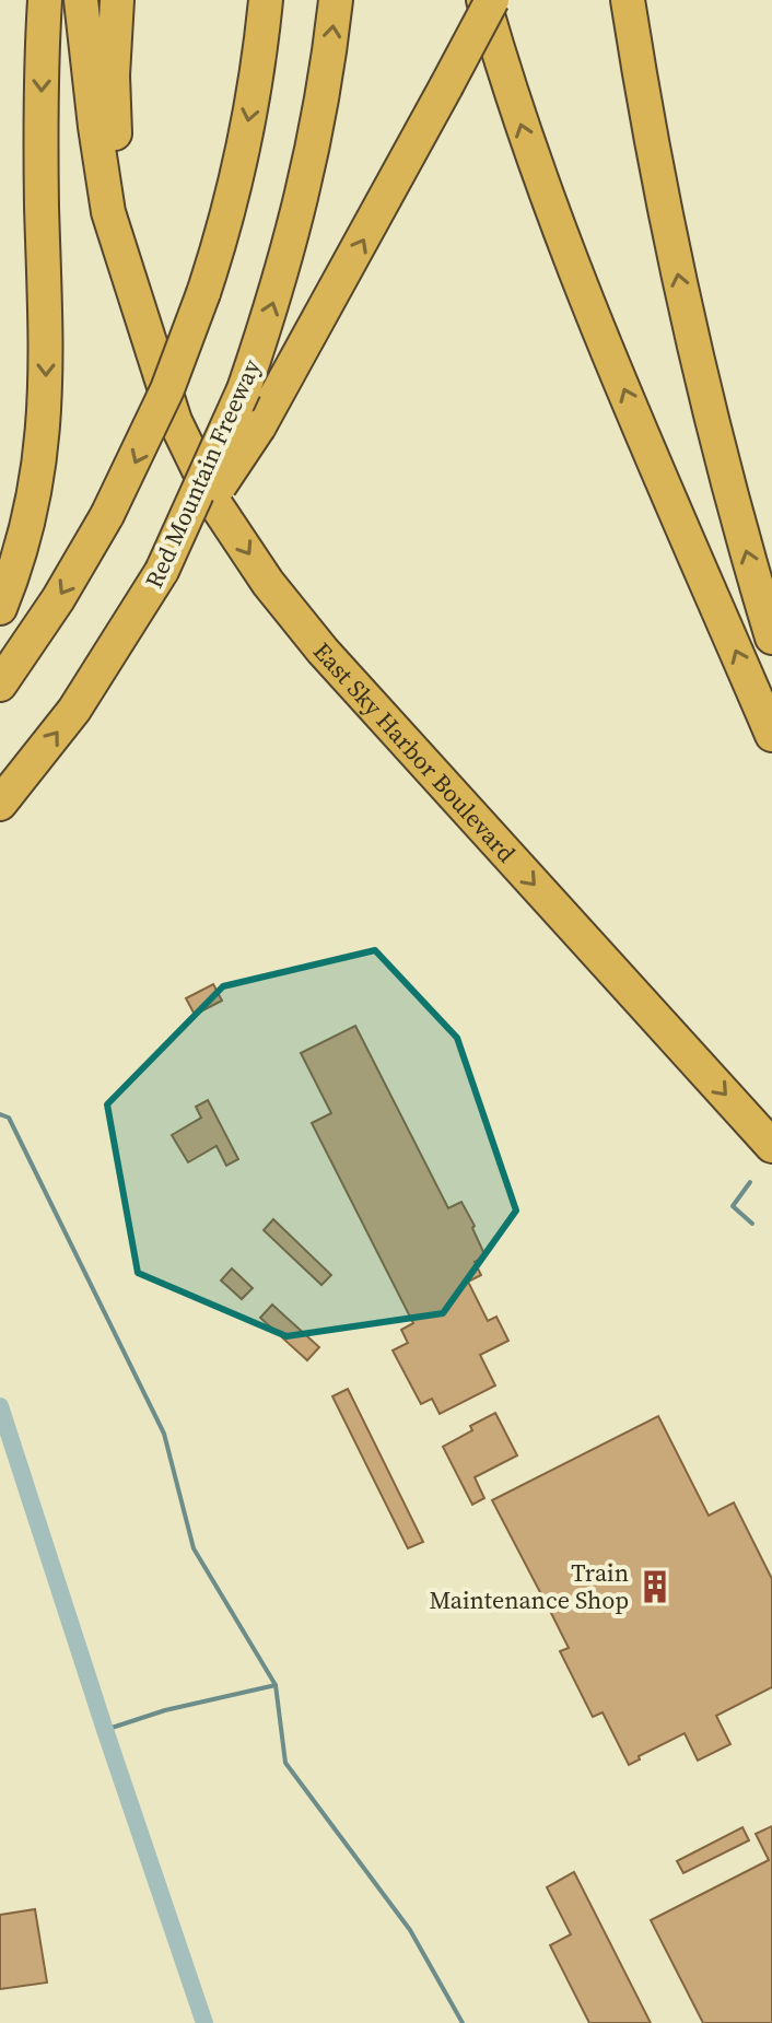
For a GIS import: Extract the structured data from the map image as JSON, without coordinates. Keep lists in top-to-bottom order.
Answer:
{
  "streets": {
    "highway": ["Red Mountain Freeway", "East Sky Harbor Boulevard"]
  },
  "one_way": ["East Sky Harbor Boulevard"],
  "places": {
    "building": ["Train Maintenance Shop"]
  }
}
